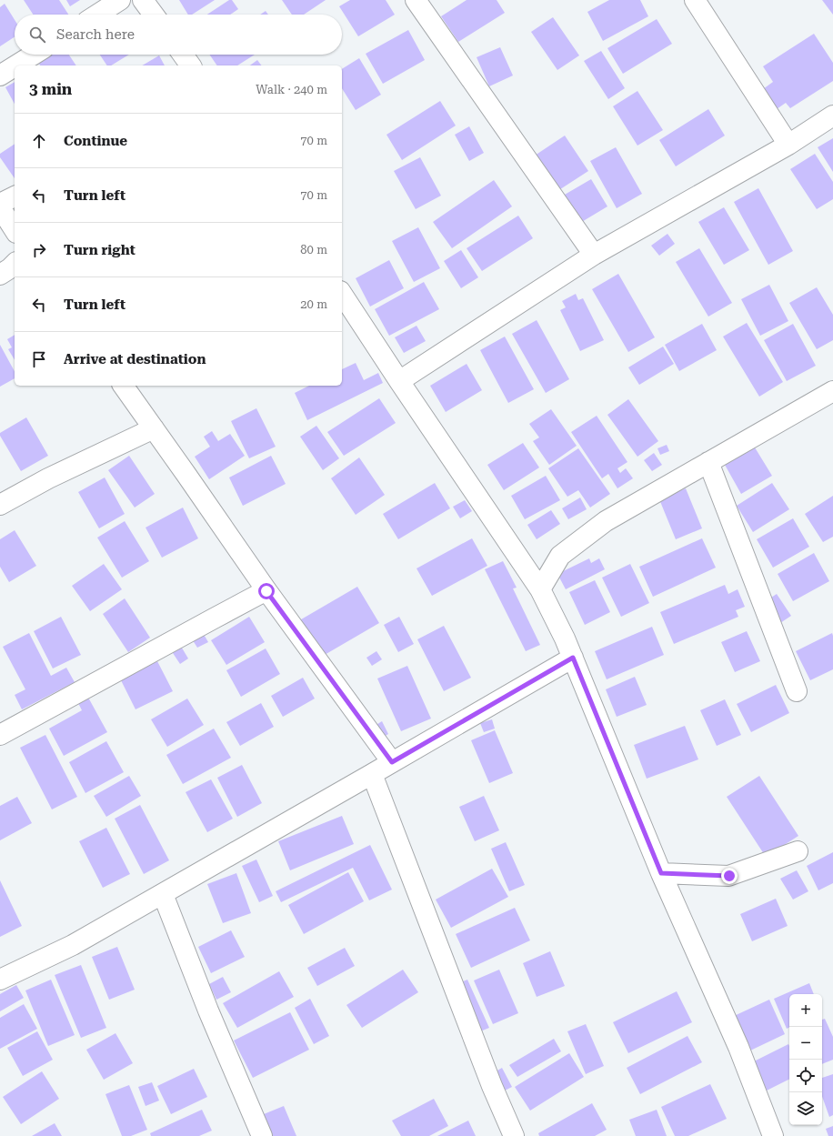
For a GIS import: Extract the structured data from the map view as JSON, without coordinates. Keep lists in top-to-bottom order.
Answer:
{
  "page": {
    "search": "Search here",
    "heading": ["3 min", "Walk · 240 m"],
    "list": [
      ["Continue", "70 m"],
      ["Turn left", "70 m"],
      ["Turn right", "80 m"],
      ["Turn left", "20 m"],
      "Arrive at destination"
    ],
    "map_buttons": ["+", "−"]
  }
}
